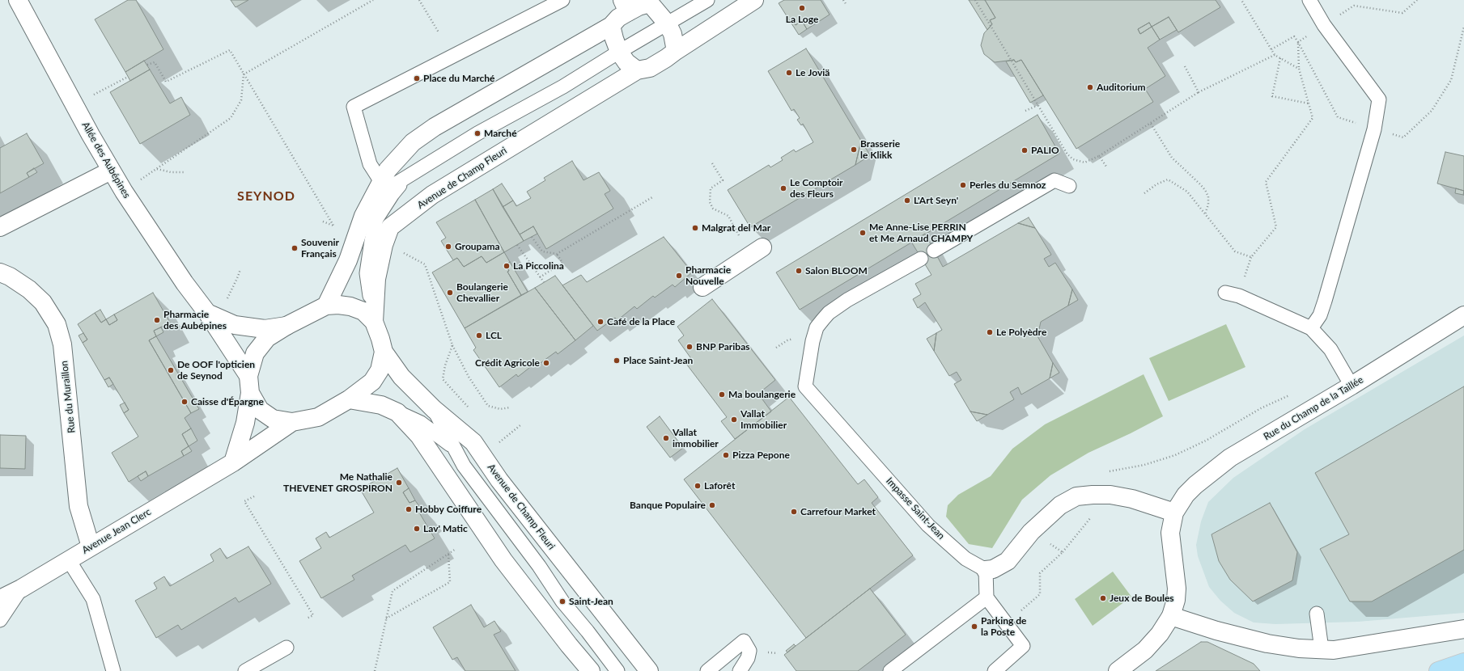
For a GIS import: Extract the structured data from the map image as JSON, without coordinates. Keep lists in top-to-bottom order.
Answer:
{
  "streets": {
    "street": [
      "Allée des Aubépines",
      "Avenue de Champ Fleuri",
      "Rue du Muraillon",
      "Rue du Champ de la Taillée",
      "Avenue Jean Clerc"
    ],
    "lane": ["Impasse Saint-Jean"]
  },
  "crossings": [
    ["Allée des Aubépines", "Avenue Jean Clerc"],
    ["Rue du Muraillon", "Avenue Jean Clerc"]
  ],
  "districts": ["SEYNOD"],
  "places": [
    "La Loge",
    "Le Joviä",
    "Place du Marché",
    "Auditorium",
    "Marché",
    "Brasserie le Klikk",
    "PALIO",
    "Perles du Semnoz",
    "Le Comptoir des Fleurs",
    "L'Art Seyn'",
    "Malgrat del Mar",
    "Me Anne-Lise PERRIN et Me Arnaud CHAMPY",
    "Groupama",
    "Souvenir Français",
    "La Piccolina",
    "Salon BLOOM",
    "Pharmacie Nouvelle",
    "Boulangerie Chevallier",
    "Pharmacie des Aubépines",
    "Café de la Place",
    "Le Polyèdre",
    "LCL",
    "BNP Paribas",
    "Place Saint-Jean",
    "Crédit Agricole",
    "De OOF l'opticien de Seynod",
    "Ma boulangerie",
    "Caisse d'Épargne",
    "Vallat Immobilier",
    "Vallat immobilier",
    "Pizza Pepone",
    "Me Nathalie THEVENET GROSPIRON",
    "Laforêt",
    "Banque Populaire",
    "Hobby Coiffure",
    "Carrefour Market",
    "Lav' Matic",
    "Jeux de Boules",
    "Saint-Jean",
    "Parking de la Poste"
  ]
}
